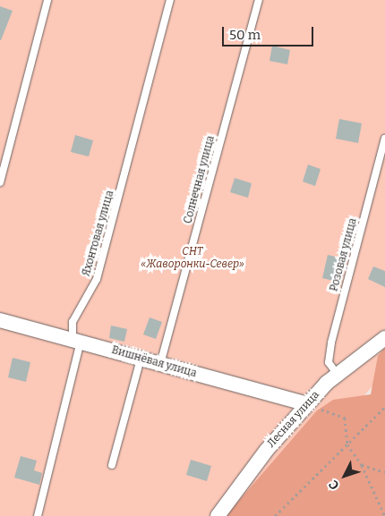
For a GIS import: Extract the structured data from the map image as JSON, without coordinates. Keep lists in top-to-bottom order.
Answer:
{
  "streets": {
    "street": ["Вишнёвая улица", "Лесная улица"],
    "lane": ["Солнечная улица", "Яхонтовая улица", "Розовая улица"]
  },
  "crossings": [
    ["Солнечная улица", "Вишнёвая улица"],
    ["Яхонтовая улица", "Вишнёвая улица"],
    ["Розовая улица", "Лесная улица"],
    ["Вишнёвая улица", "Лесная улица"]
  ],
  "parks": ["СНТ «Жаворонки-Север»"],
  "scale_bar": "50 m",
  "north": "bottom left"
}
